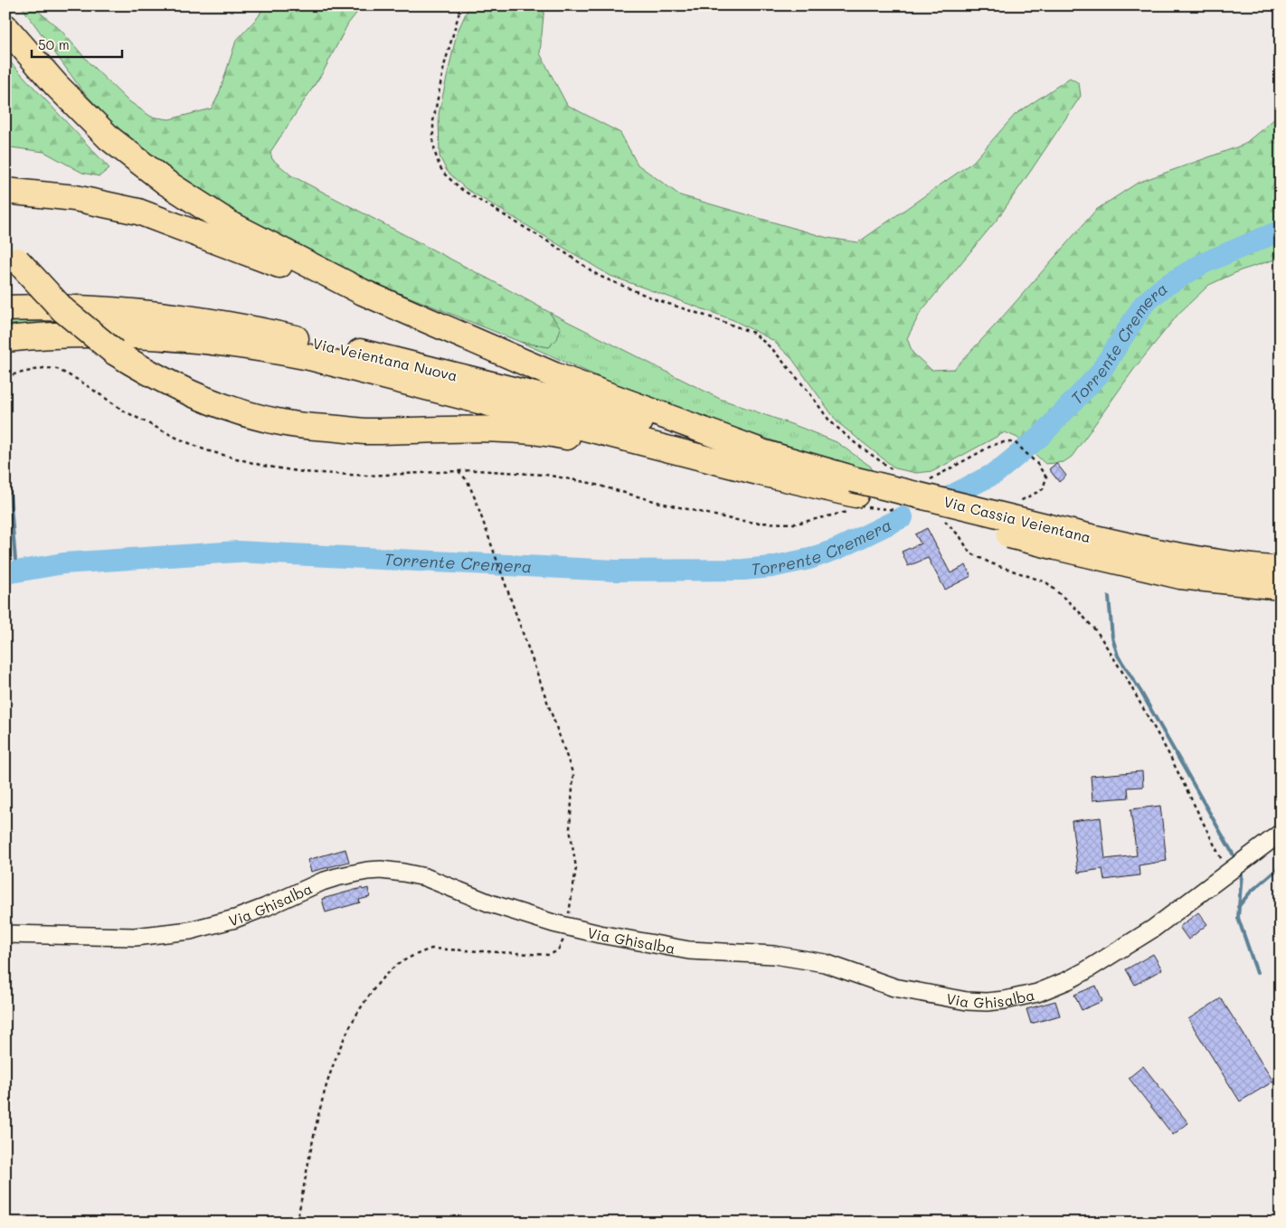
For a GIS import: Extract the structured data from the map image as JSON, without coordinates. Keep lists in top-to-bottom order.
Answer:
{
  "streets": {
    "highway": ["Via Veientana Nuova", "Via Cassia Veientana"],
    "street": ["Via Ghisalba"]
  },
  "crossings": [
    ["Via Veientana Nuova", "Via Cassia Veientana"]
  ],
  "water": ["Torrente Cremera"],
  "scale_bar": "50 m"
}
